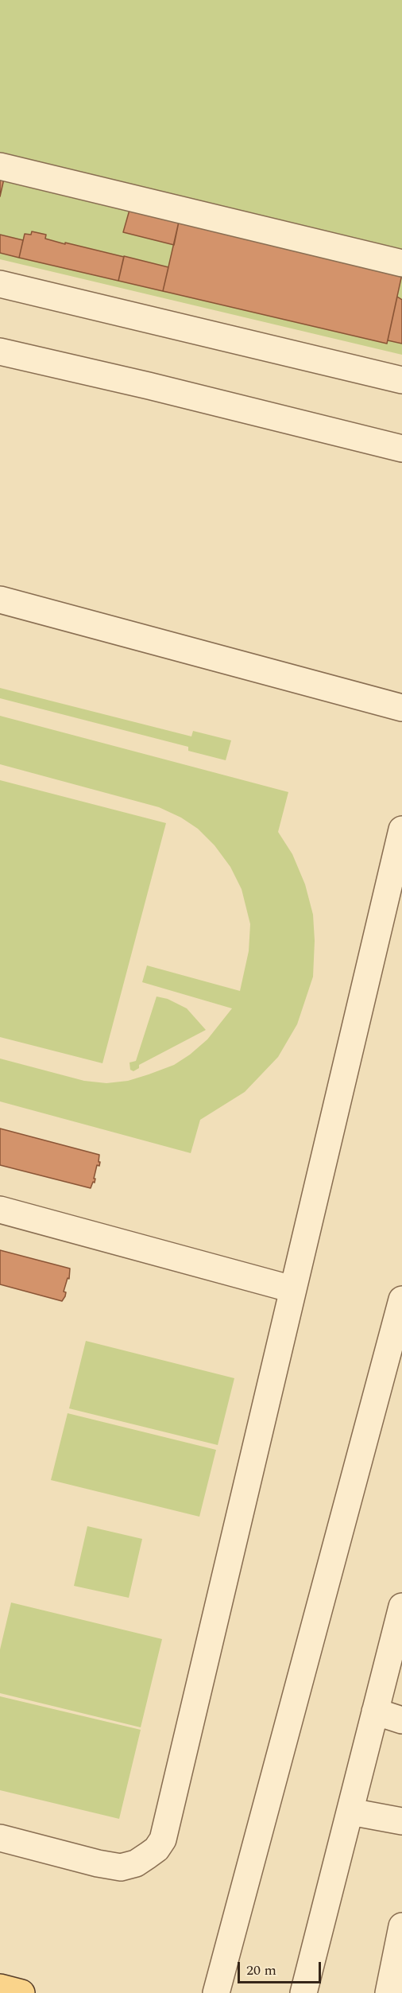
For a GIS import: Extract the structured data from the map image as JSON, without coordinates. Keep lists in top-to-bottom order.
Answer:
{
  "scale_bar": "20 m"
}
